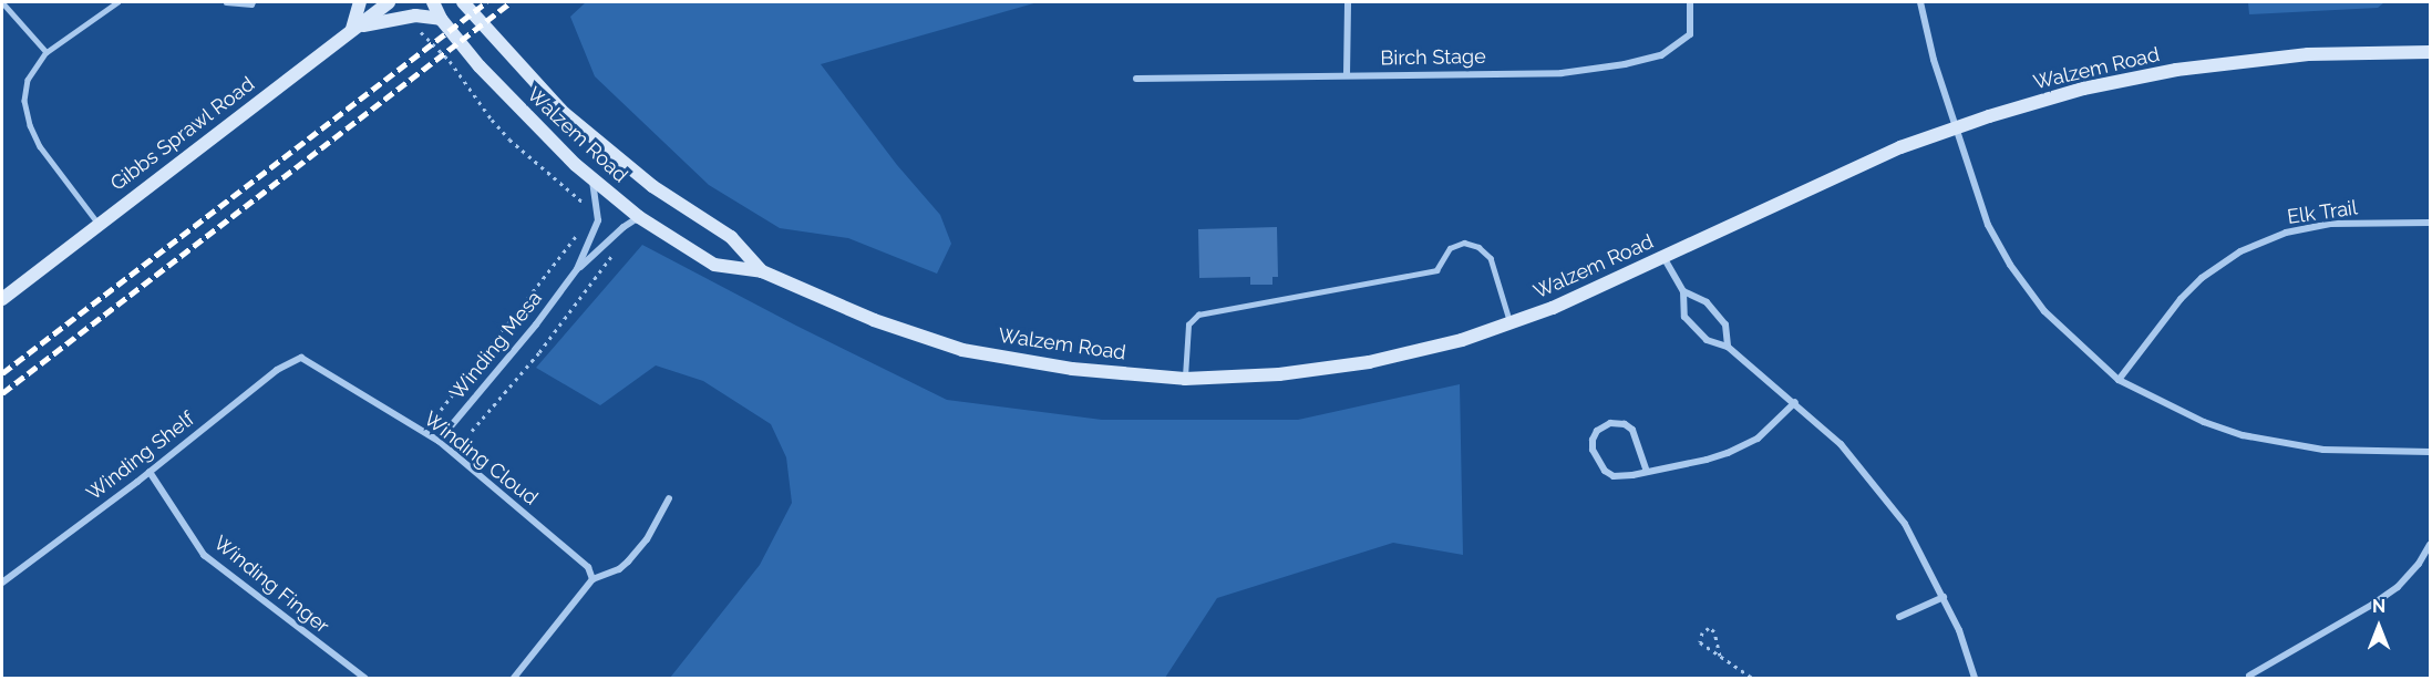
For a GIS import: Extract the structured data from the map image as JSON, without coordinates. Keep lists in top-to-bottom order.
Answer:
{
  "streets": {
    "main road": ["Walzem Road", "Gibbs Sprawl Road"],
    "street": [
      "Birch Stage",
      "Elk Trail",
      "Winding Mesa",
      "Winding Shelf",
      "Winding Cloud",
      "Winding Finger"
    ]
  },
  "crossings": [
    ["Walzem Road", "Winding Mesa"],
    ["Winding Mesa", "Winding Cloud"],
    ["Winding Shelf", "Winding Cloud"],
    ["Winding Shelf", "Winding Finger"]
  ],
  "north": "top"
}
